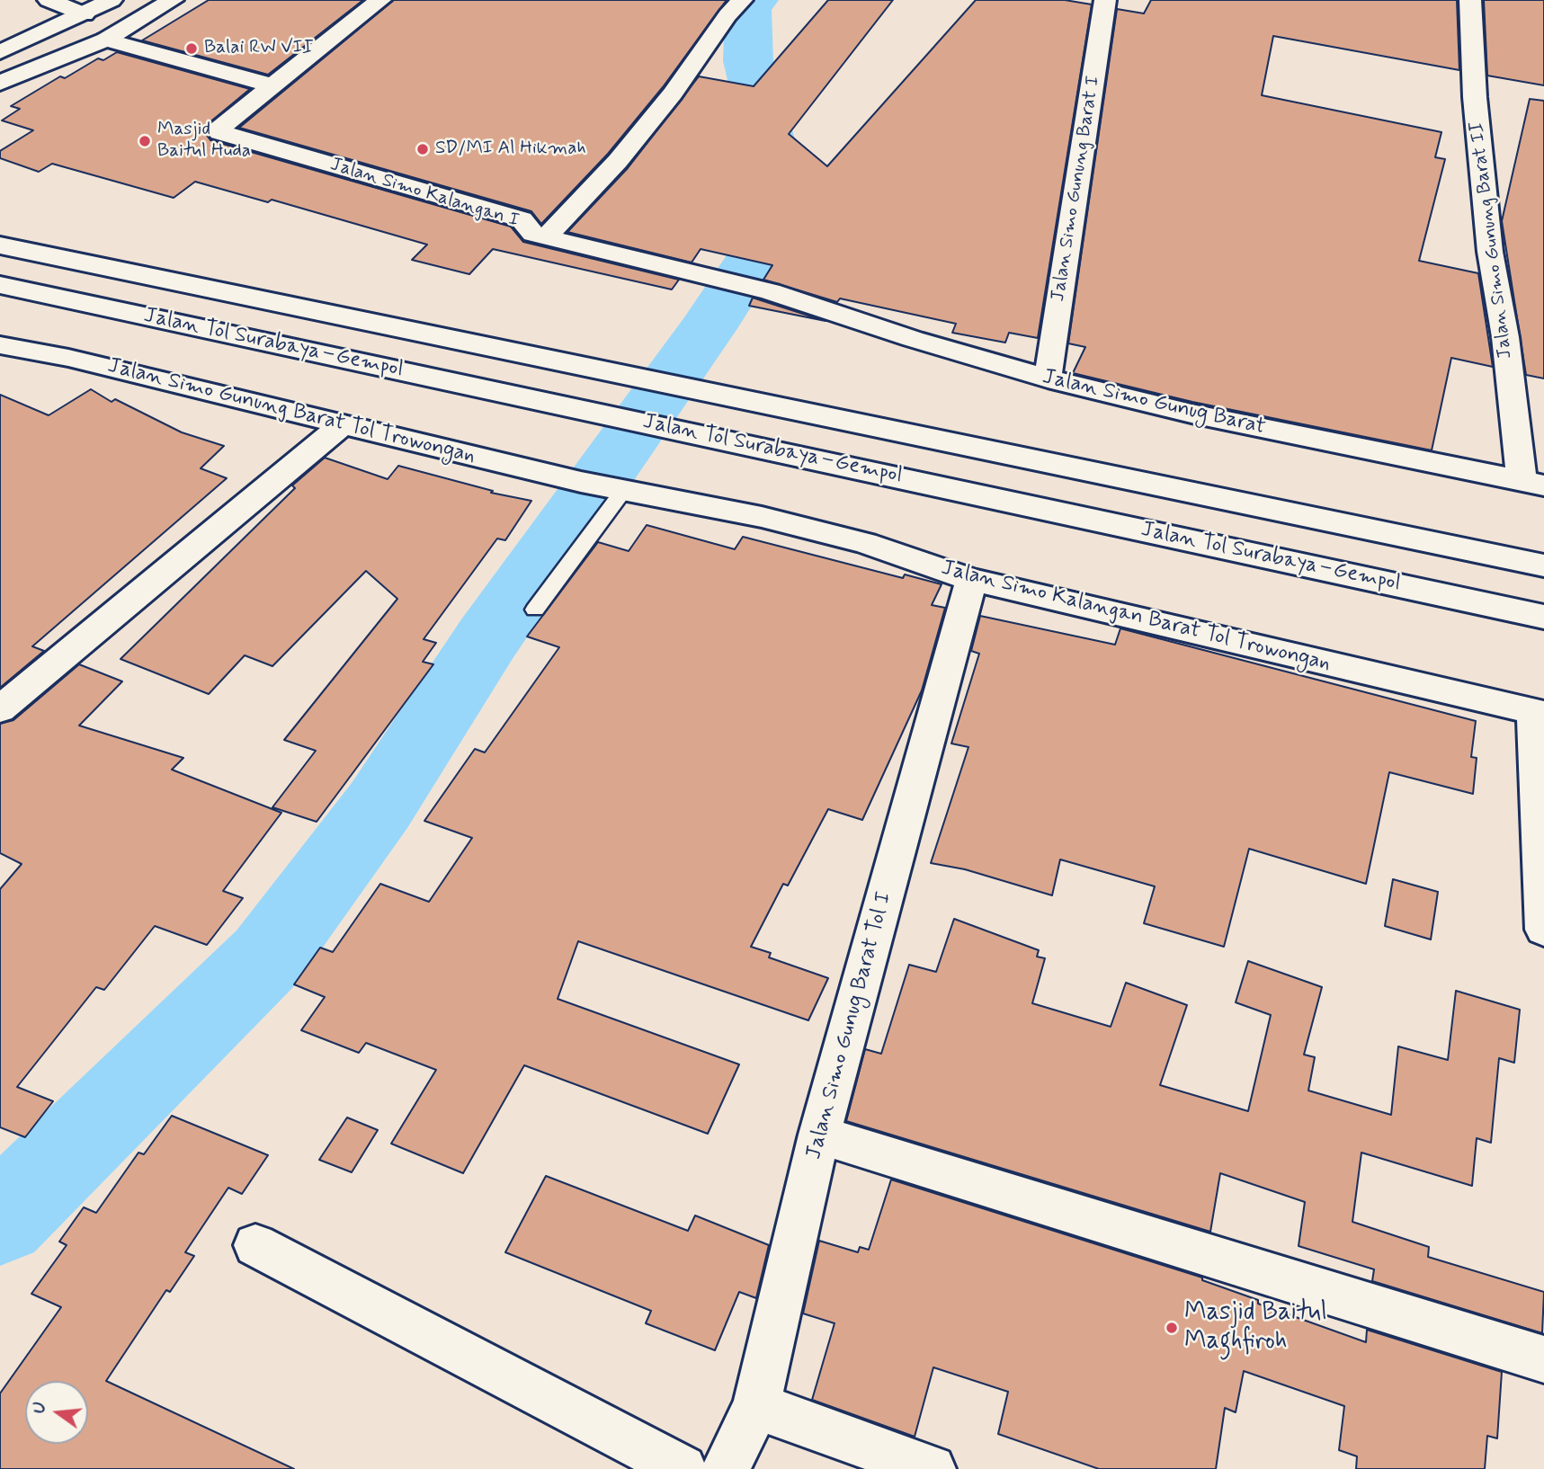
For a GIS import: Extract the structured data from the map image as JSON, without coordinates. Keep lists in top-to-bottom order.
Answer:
{
  "streets": {
    "main road": [
      "Jalan Simo Gunung Barat I",
      "Jalan Simo Kalangan I",
      "Jalan Simo Gunung Barat II",
      "Jalan Tol Surabaya–Gempol",
      "Jalan Simo Gunug Barat",
      "Jalan Simo Gunung Barat Tol Trowongan",
      "Jalan Simo Kalangan Barat Tol Trowongan",
      "Jalan Simo Gunug Barat Tol I"
    ]
  },
  "crossings": [
    ["Jalan Simo Gunung Barat I", "Jalan Simo Gunug Barat"],
    ["Jalan Simo Kalangan I", "Jalan Simo Gunug Barat"],
    ["Jalan Simo Gunung Barat II", "Jalan Simo Gunug Barat"],
    ["Jalan Simo Gunung Barat Tol Trowongan", "Jalan Simo Kalangan Barat Tol Trowongan"],
    ["Jalan Simo Kalangan Barat Tol Trowongan", "Jalan Simo Gunug Barat Tol I"]
  ],
  "places": [
    "Balai RW VII",
    "Masjid Baitul Huda",
    "SD/MI Al Hikmah",
    "Masjid Baitul Maghfiroh"
  ],
  "north": "left"
}
